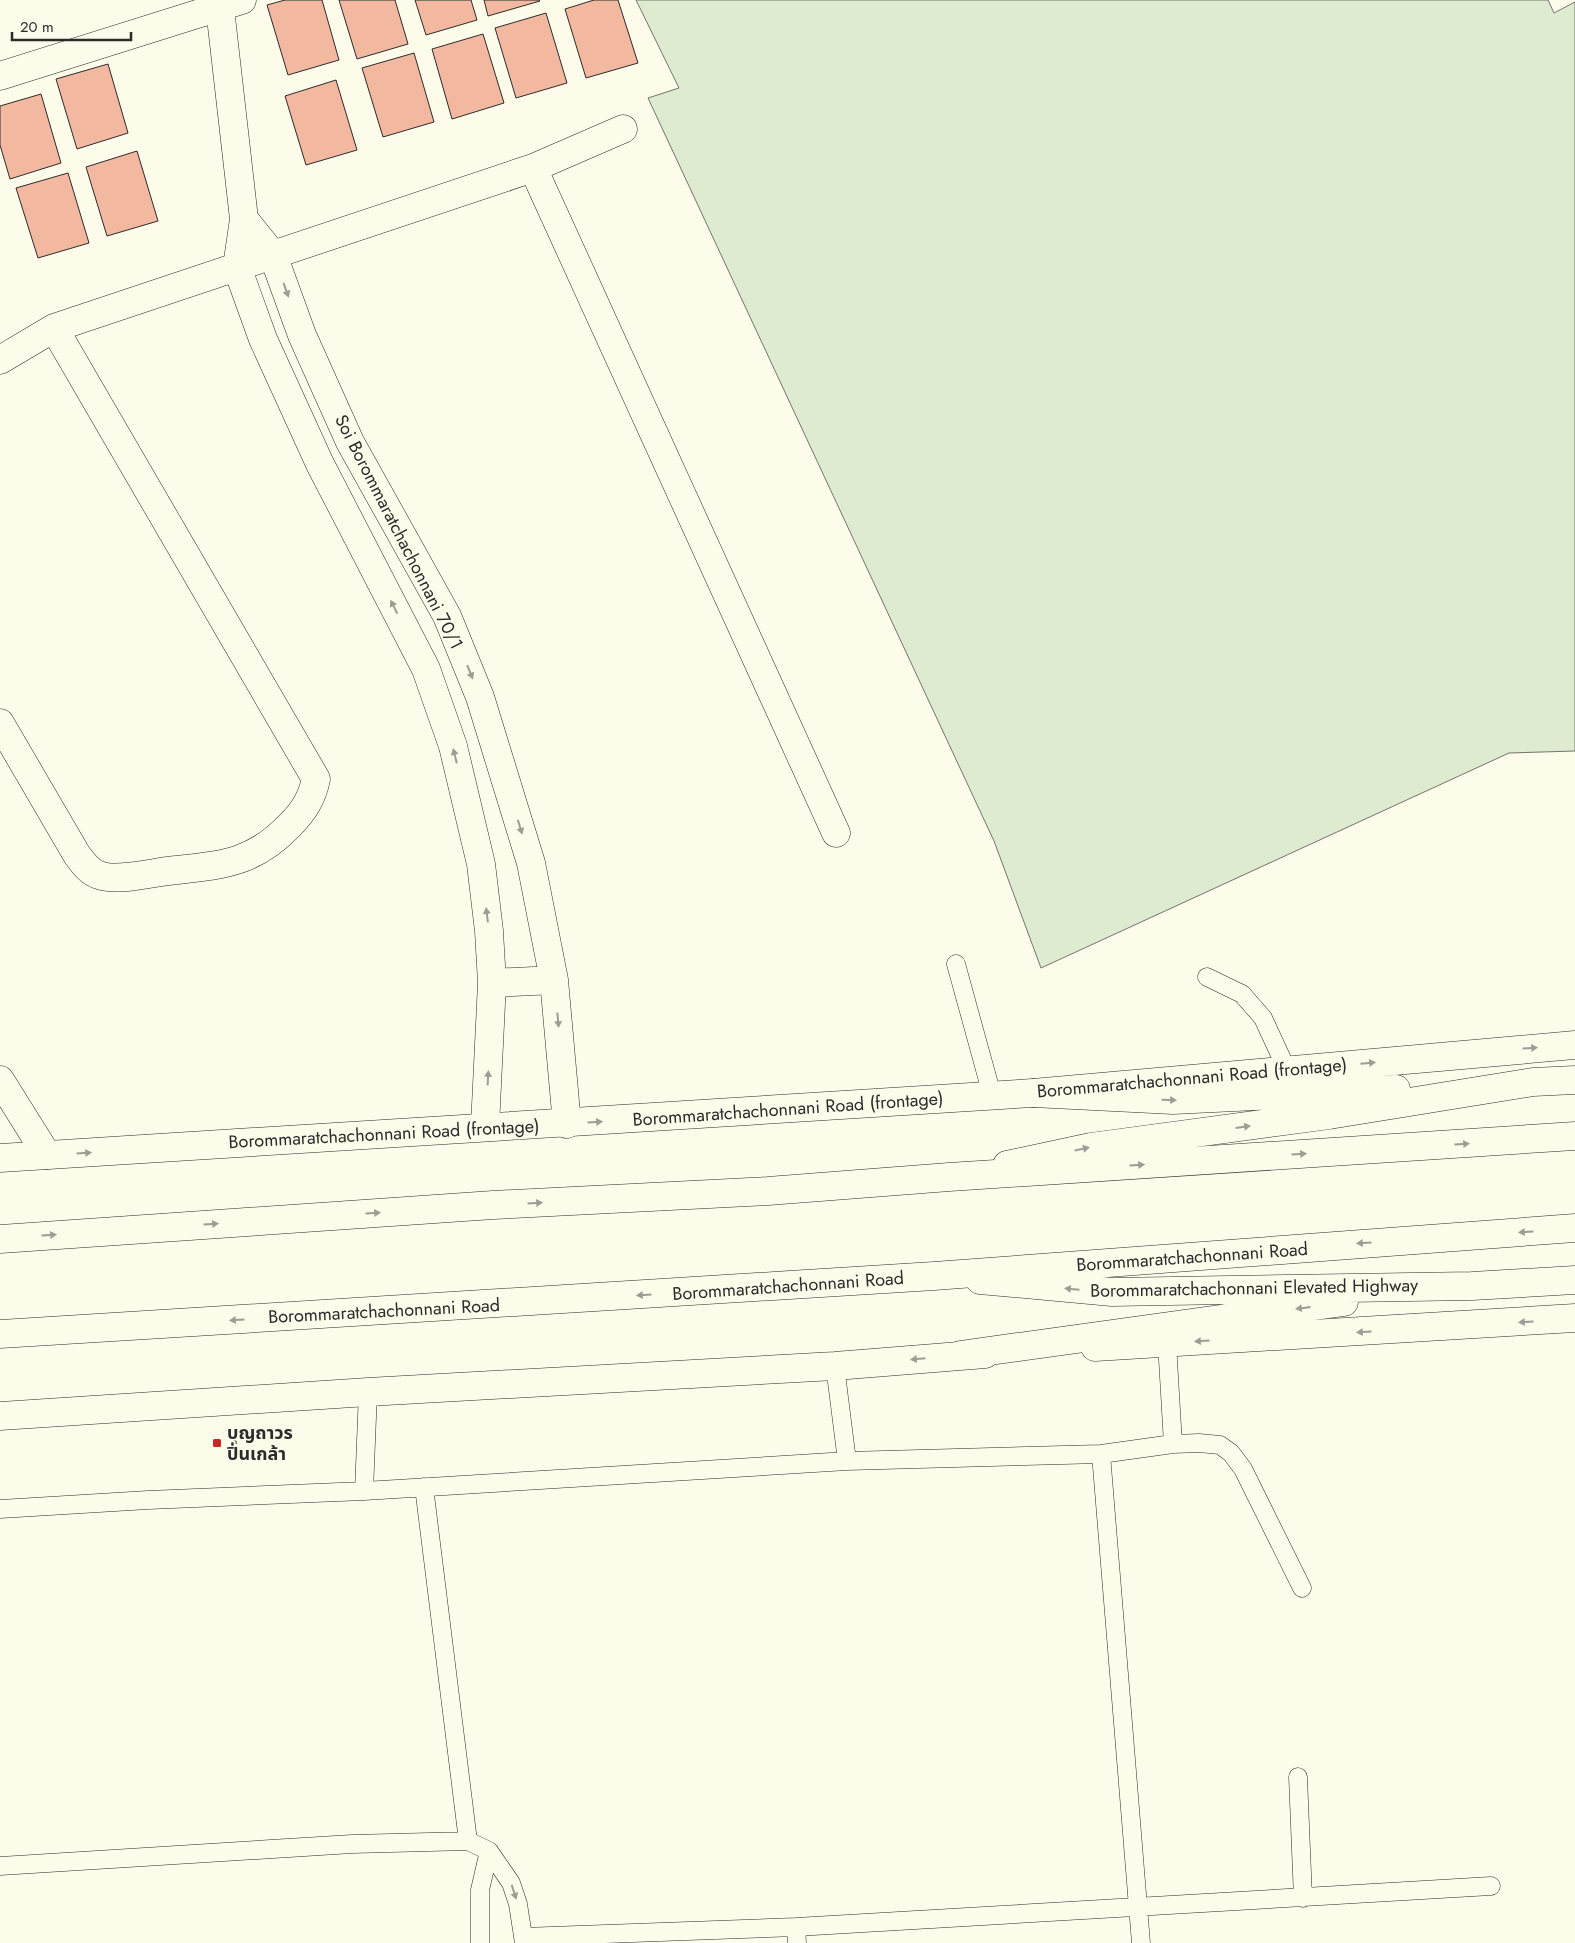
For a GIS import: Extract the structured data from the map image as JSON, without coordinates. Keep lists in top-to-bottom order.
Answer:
{
  "streets": {
    "main road": [
      "Soi Borommaratchachonnani 70/1",
      "Borommaratchachonnani Road (frontage)",
      "Borommaratchachonnani Road",
      "Borommaratchachonnani Elevated Highway"
    ]
  },
  "crossings": [
    ["Soi Borommaratchachonnani 70/1", "Borommaratchachonnani Road (frontage)"],
    ["Borommaratchachonnani Road", "Borommaratchachonnani Elevated Highway"]
  ],
  "places": {
    "transit": ["บุญถาวร ปิ่นเกล้า"]
  },
  "scale_bar": "20 m"
}
